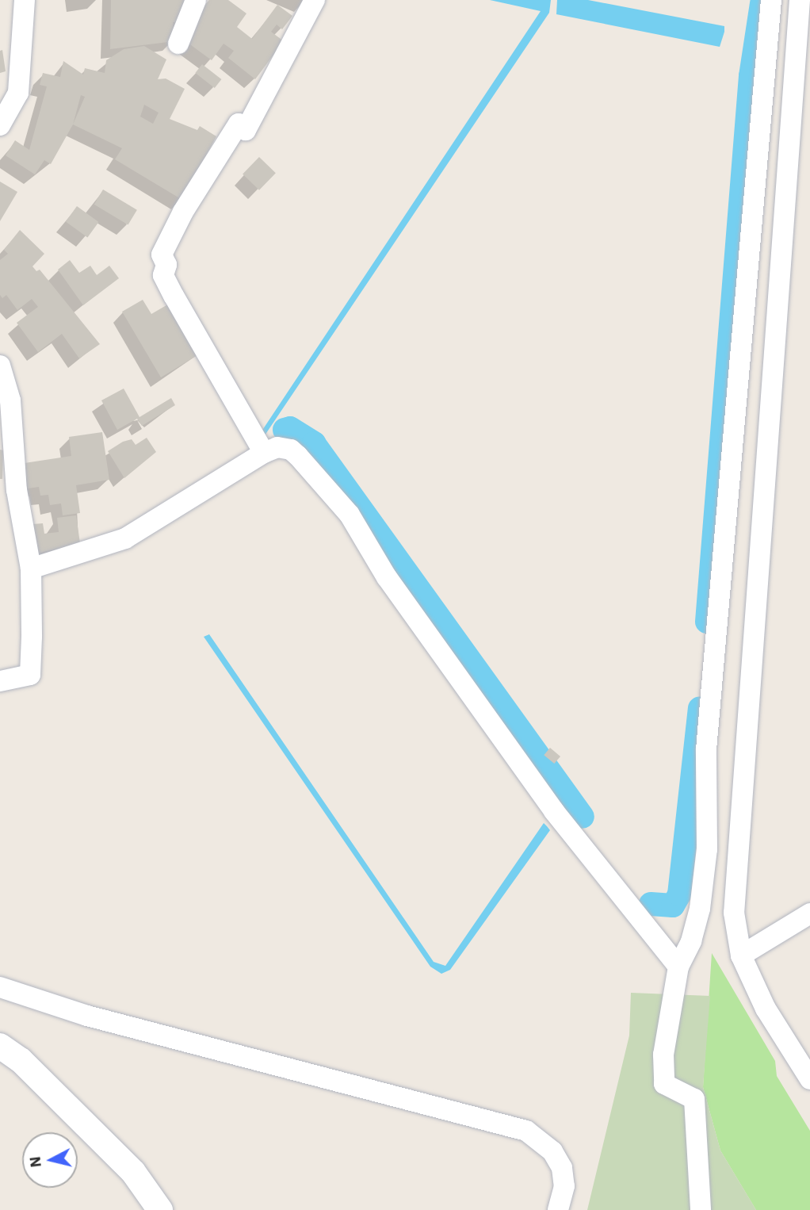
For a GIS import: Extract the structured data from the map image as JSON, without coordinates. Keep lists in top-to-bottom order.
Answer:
{
  "north": "left"
}
